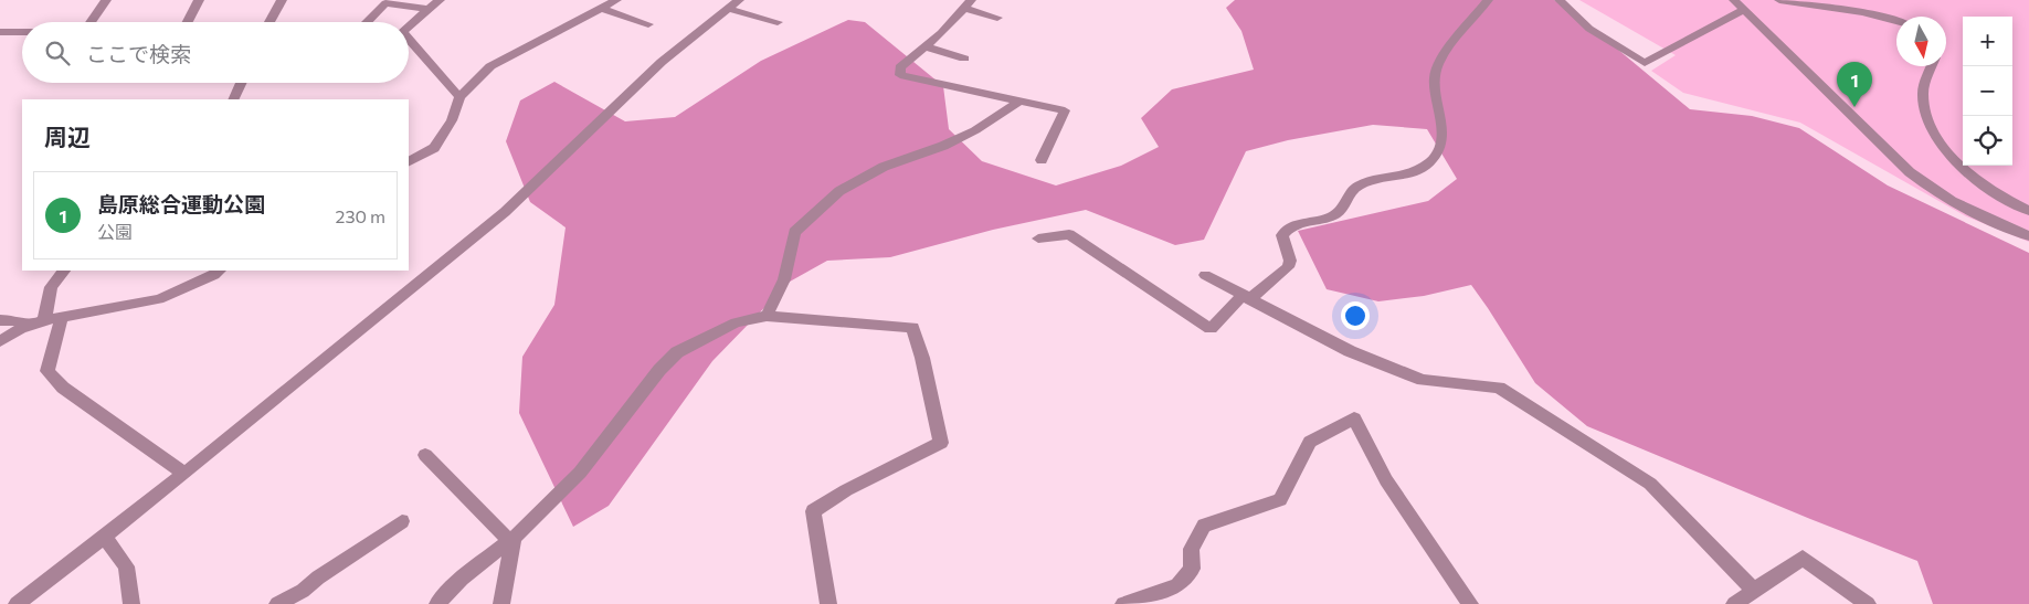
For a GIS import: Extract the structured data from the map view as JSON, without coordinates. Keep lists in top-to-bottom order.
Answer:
{
  "north": "bottom",
  "page": {
    "map_buttons": ["+", "−"],
    "search": "ここで検索",
    "pins": "1",
    "heading": "周辺",
    "list": [
      {
        "mark": "1",
        "name": "島原総合運動公園",
        "note": "公園",
        "value": "230 m"
      }
    ]
  }
}
